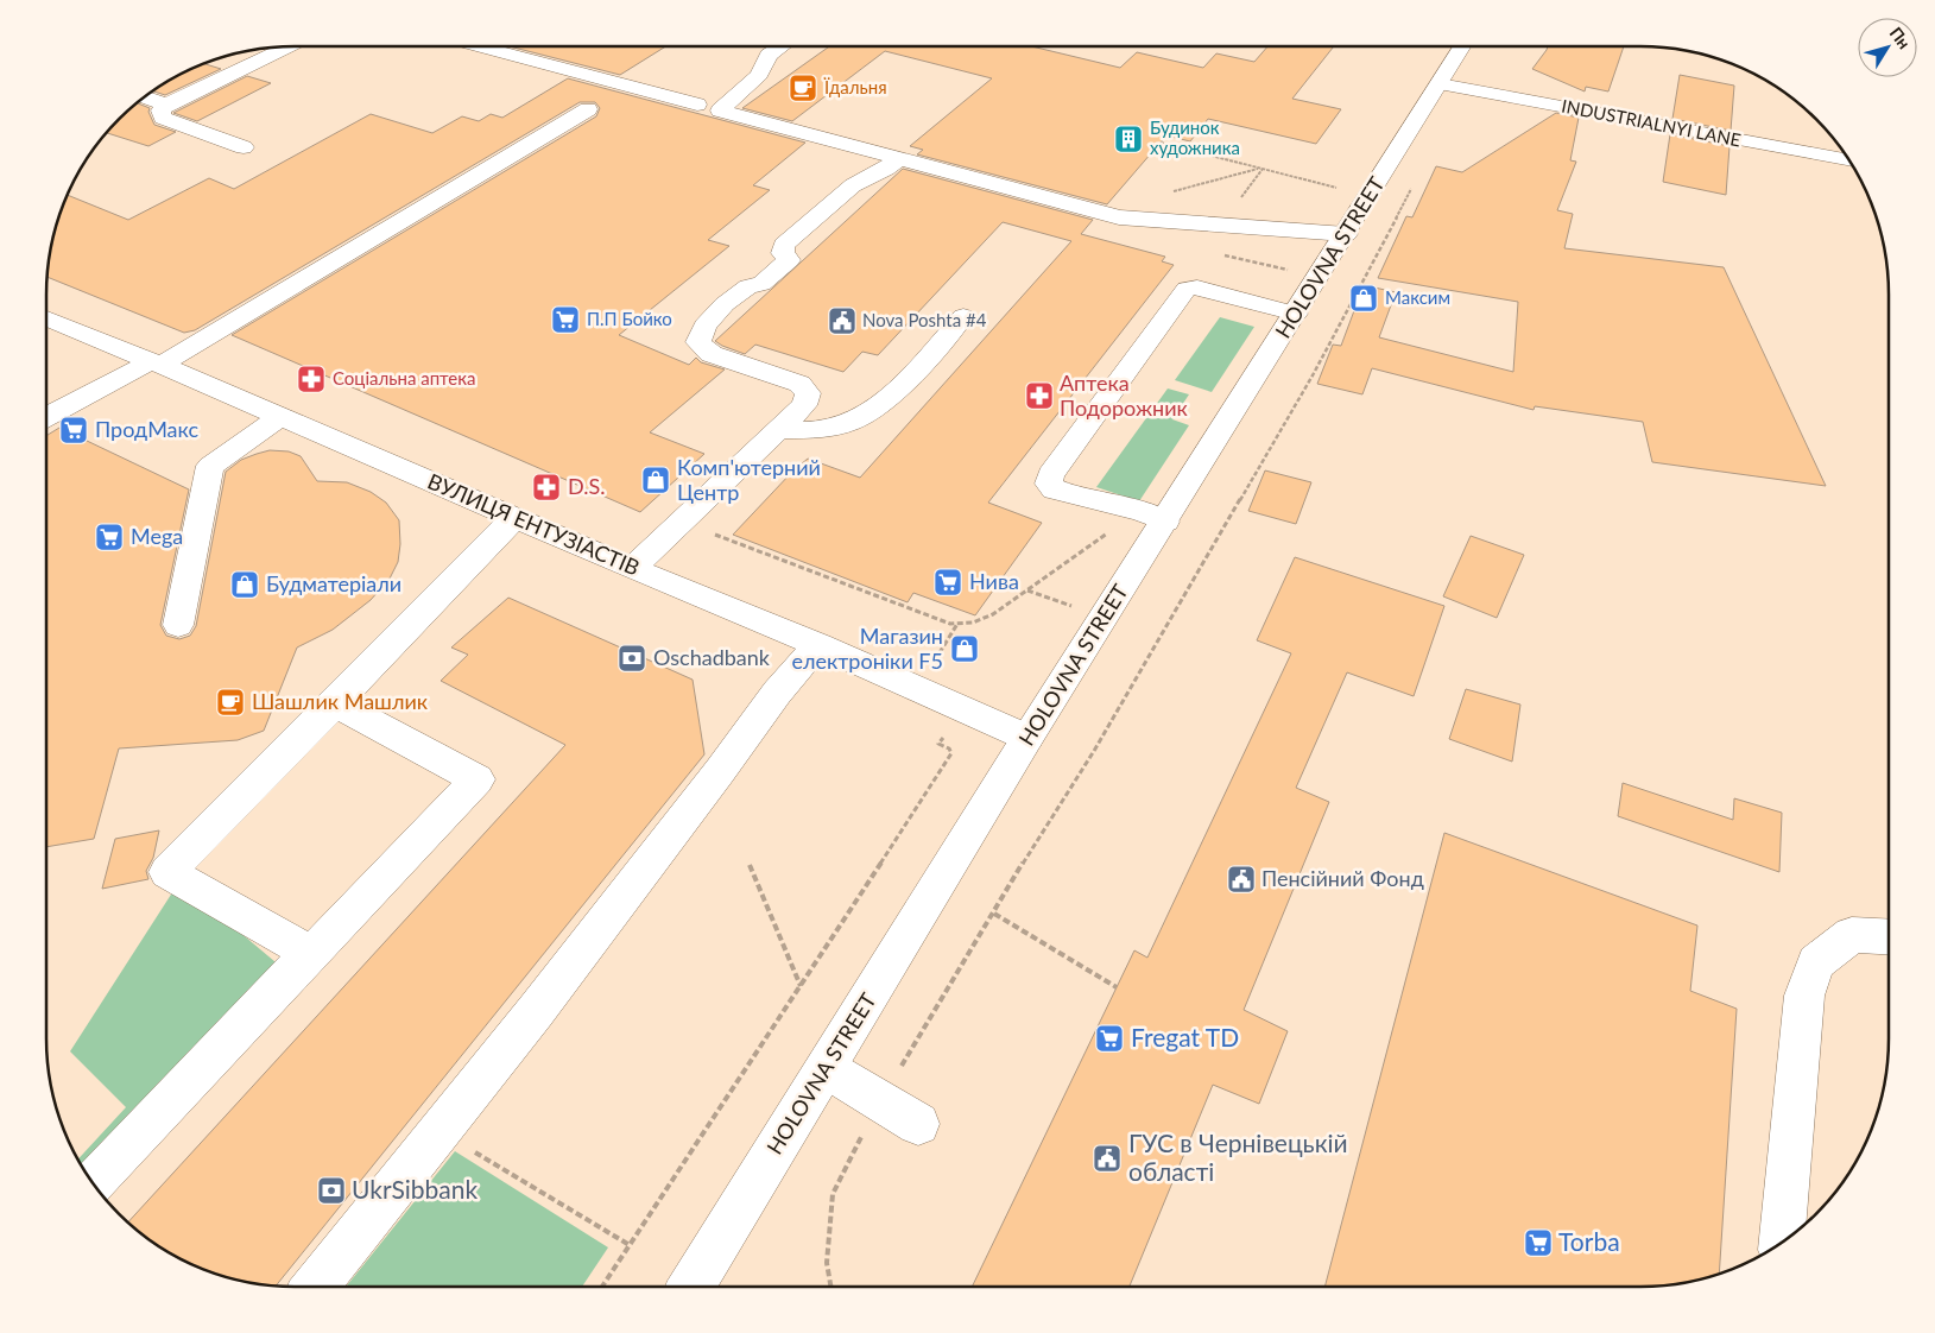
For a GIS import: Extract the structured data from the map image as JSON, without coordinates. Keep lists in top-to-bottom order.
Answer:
{
  "streets": {
    "main road": ["INDUSTRIALNYI LANE", "HOLOVNA STREET", "ВУЛИЦЯ ЕНТУЗІАСТІВ"]
  },
  "crossings": [
    ["INDUSTRIALNYI LANE", "HOLOVNA STREET"],
    ["HOLOVNA STREET", "ВУЛИЦЯ ЕНТУЗІАСТІВ"]
  ],
  "places": {
    "cafe": ["Їдальня", "Шашлик Машлик"],
    "building": ["Будинок художника"],
    "shop": [
      "Максим",
      "Комп'ютерний Центр",
      "Будматеріали",
      "Магазин електроніки F5"
    ],
    "supermarket": [
      "П.П Бойко",
      "ПродМакс",
      "Mega",
      "Нива",
      "Fregat TD",
      "Torba"
    ],
    "public building": ["Nova Poshta #4", "Пенсійний Фонд", "ГУС в Чернівецькій області"],
    "pharmacy": ["Соціальна аптека", "Аптека Подорожник", "D.S."],
    "bank": ["Oschadbank", "UkrSibbank"]
  },
  "north": "top right"
}
